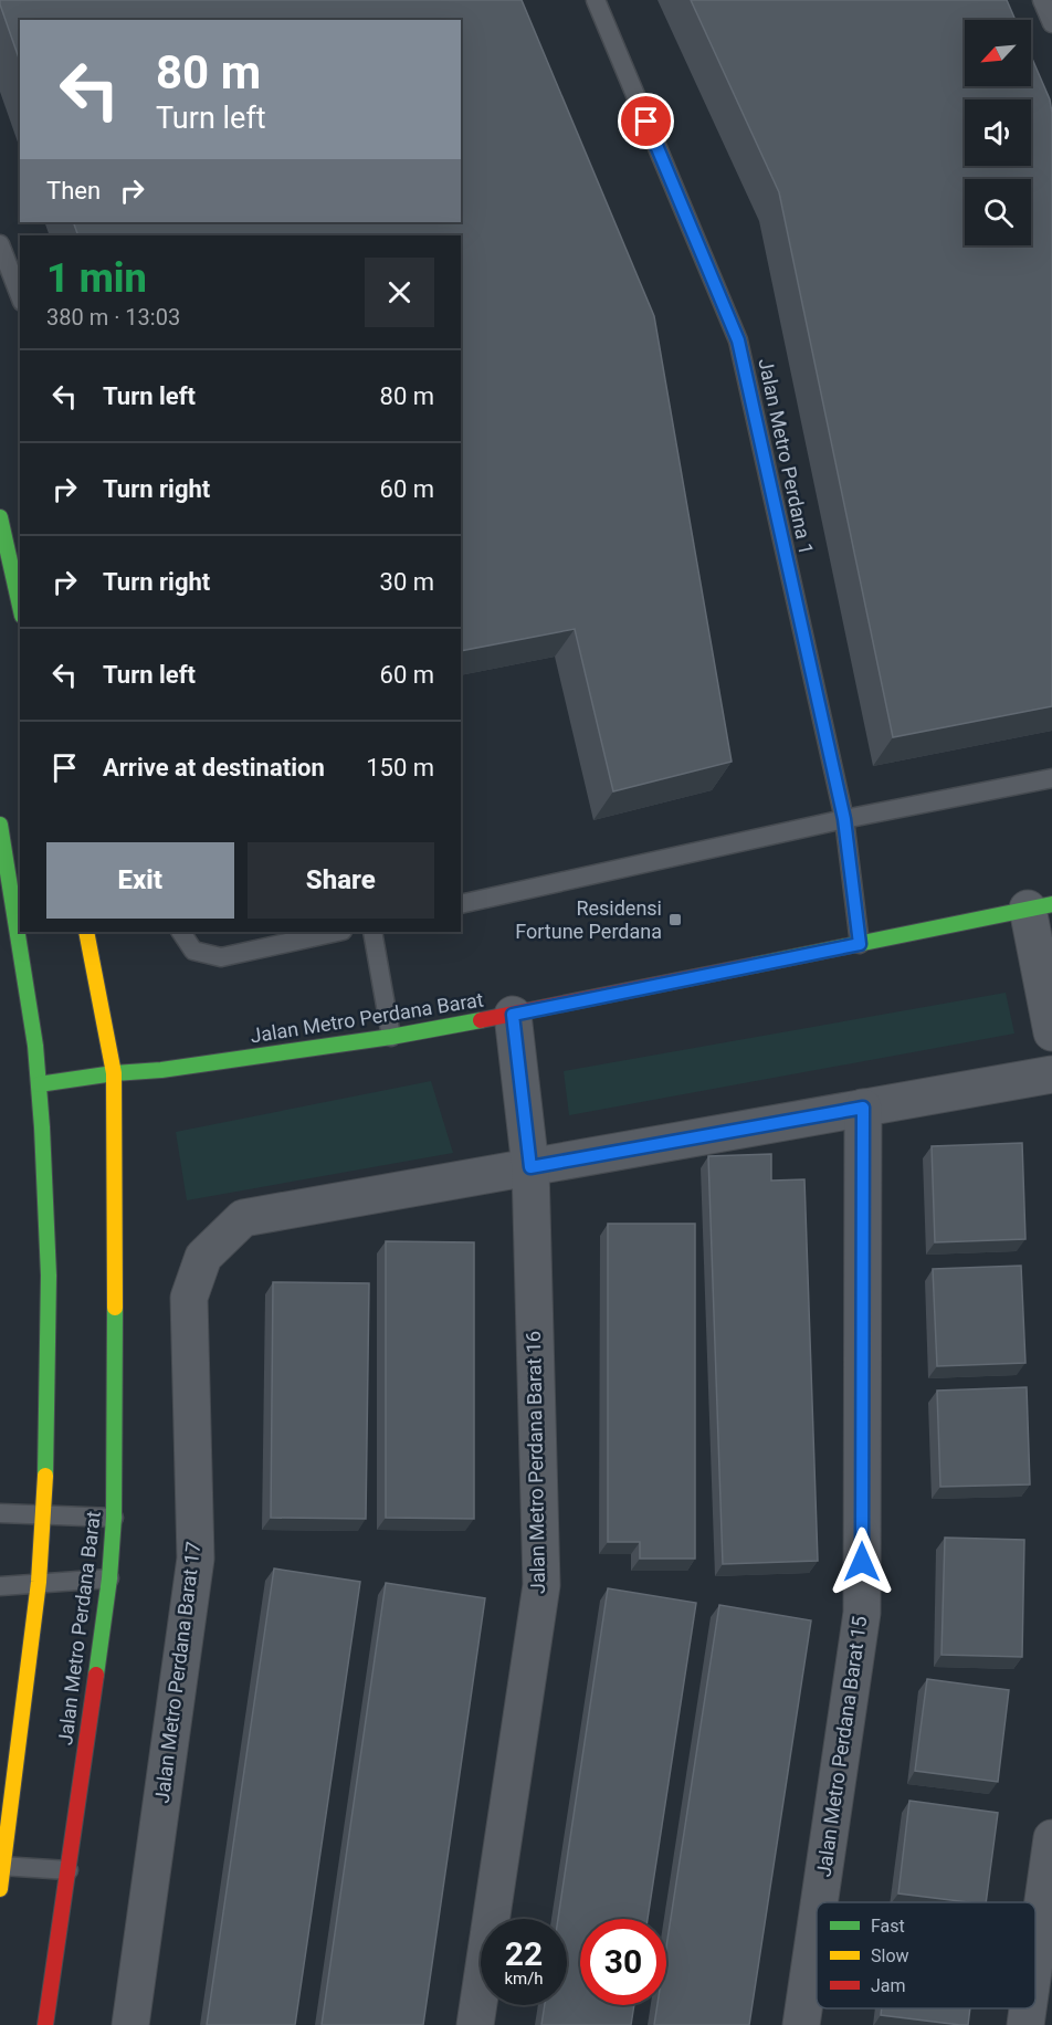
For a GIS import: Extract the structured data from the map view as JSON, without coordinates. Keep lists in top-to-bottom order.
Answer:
{
  "streets": {
    "street": [
      "Jalan Metro Perdana Barat",
      "Jalan Metro Perdana Barat 16",
      "Jalan Metro Perdana Barat 17",
      "Jalan Metro Perdana Barat 15"
    ],
    "lane": ["Jalan Metro Perdana 1"]
  },
  "crossings": [
    ["Jalan Metro Perdana 1", "Jalan Metro Perdana Barat"],
    ["Jalan Metro Perdana Barat", "Jalan Metro Perdana Barat 16"],
    ["Jalan Metro Perdana Barat 16", "Jalan Metro Perdana Barat 17"]
  ],
  "places": {
    "transit": ["Residensi Fortune Perdana"]
  },
  "legend": ["Fast", "Slow", "Jam"],
  "north": "bottom left",
  "page": {
    "turn": ["80 m", "Turn left"],
    "then": "Then",
    "heading": ["1 min", "380 m · 13:03"],
    "list": [
      {
        "name": "Turn left",
        "value": "80 m"
      },
      {
        "name": "Turn right",
        "value": "60 m"
      },
      {
        "name": "Turn right",
        "value": "30 m"
      },
      {
        "name": "Turn left",
        "value": "60 m"
      },
      {
        "name": "Arrive at destination",
        "value": "150 m"
      }
    ],
    "buttons": ["Exit", "Share"],
    "speed": "22 km/h",
    "limit": "30"
  }
}
